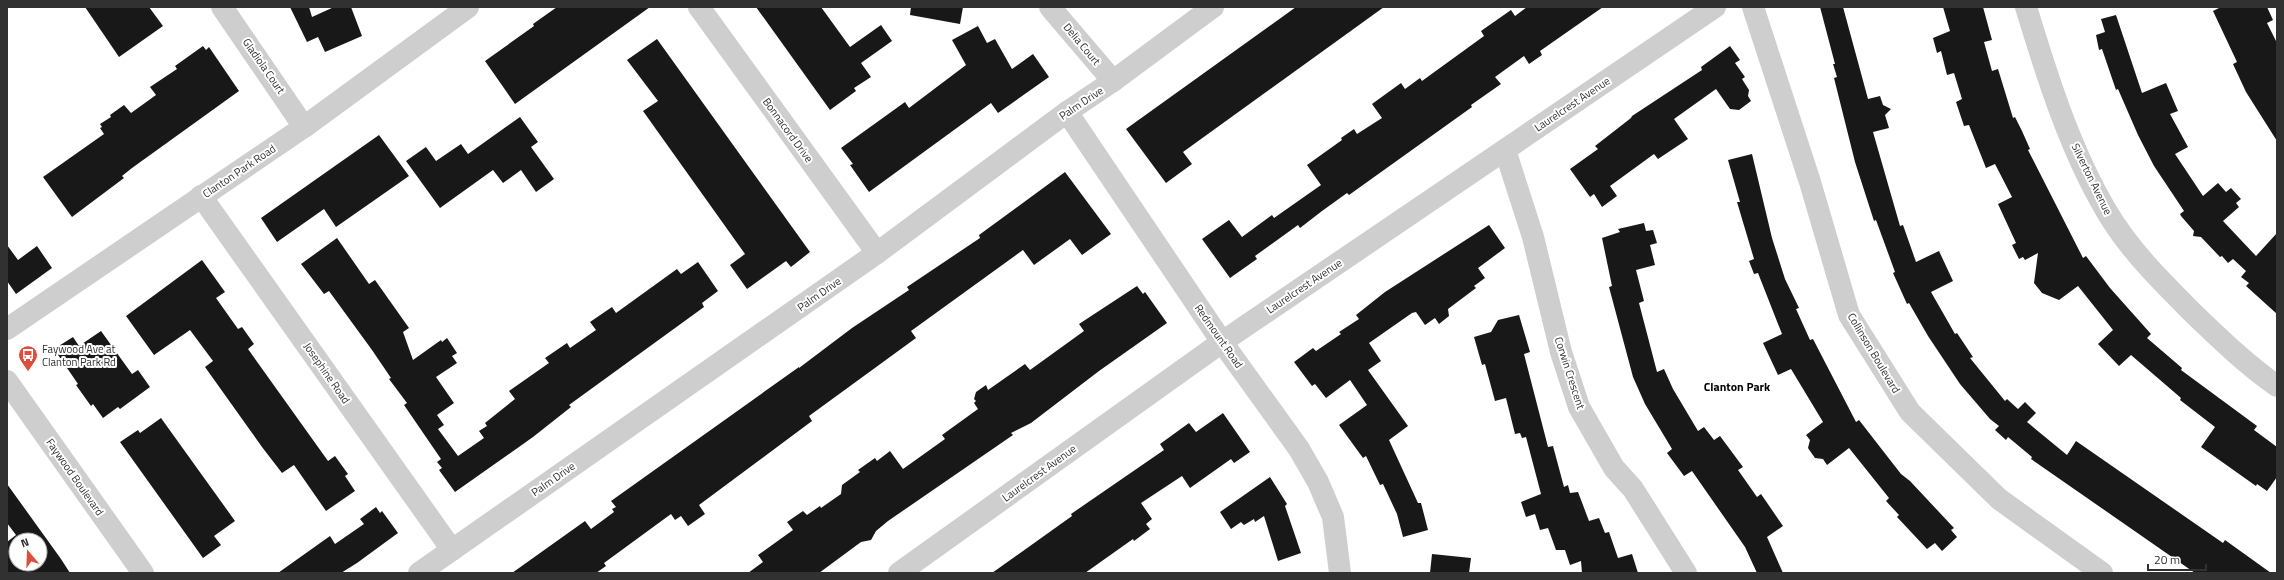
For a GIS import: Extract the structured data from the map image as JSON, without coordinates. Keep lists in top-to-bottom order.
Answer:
{
  "streets": {
    "street": [
      "Delia Court",
      "Gladiola Court",
      "Palm Drive",
      "Laurelcrest Avenue",
      "Bonnacord Drive",
      "Clanton Park Road",
      "Silverton Avenue",
      "Redmount Road",
      "Collinson Boulevard",
      "Josephine Road",
      "Corwin Crescent",
      "Faywood Boulevard"
    ]
  },
  "crossings": [
    ["Delia Court", "Palm Drive"],
    ["Gladiola Court", "Clanton Park Road"],
    ["Palm Drive", "Bonnacord Drive"],
    ["Palm Drive", "Redmount Road"],
    ["Palm Drive", "Josephine Road"],
    ["Laurelcrest Avenue", "Redmount Road"],
    ["Laurelcrest Avenue", "Corwin Crescent"],
    ["Clanton Park Road", "Josephine Road"]
  ],
  "districts": ["Clanton Park"],
  "places": {
    "bus stop": ["Faywood Ave at Clanton Park Rd"]
  },
  "scale_bar": "20 m",
  "north": "top"
}
